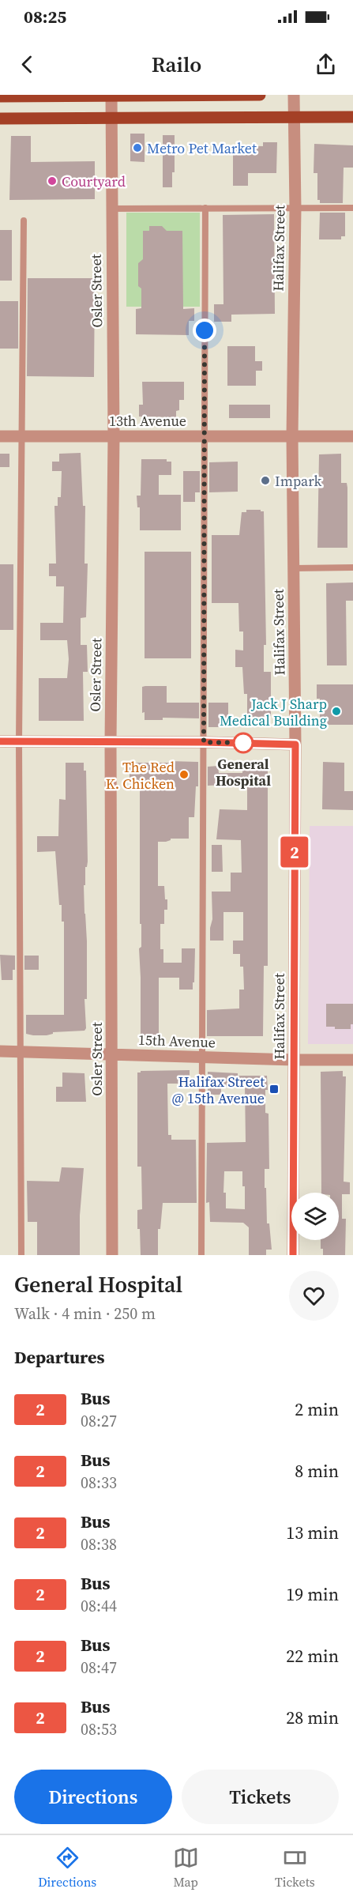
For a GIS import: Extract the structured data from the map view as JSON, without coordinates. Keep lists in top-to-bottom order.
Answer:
{
  "streets": {
    "street": [
      "Halifax Street",
      "Osler Street",
      "13th Avenue",
      "15th Avenue"
    ]
  },
  "crossings": [
    ["Halifax Street", "13th Avenue"],
    ["Halifax Street", "15th Avenue"],
    ["Osler Street", "13th Avenue"],
    ["Osler Street", "15th Avenue"]
  ],
  "places": {
    "other": [
      "Metro Pet Market",
      "Courtyard",
      "Impark",
      "Jack J Sharp Medical Building",
      "General Hospital",
      "The Red K. Chicken"
    ],
    "transit": ["Halifax Street @ 15th Avenue"]
  },
  "lines": ["bus line 2"],
  "page": {
    "status": "08:25",
    "header": "Railo",
    "on_map": "2",
    "heading": [
      ["General Hospital", "Walk · 4 min · 250 m"],
      "Departures"
    ],
    "list": [
      {
        "mark": "2",
        "name": "Bus",
        "note": "08:27",
        "value": "2 min"
      },
      {
        "mark": "2",
        "name": "Bus",
        "note": "08:33",
        "value": "8 min"
      },
      {
        "mark": "2",
        "name": "Bus",
        "note": "08:38",
        "value": "13 min"
      },
      {
        "mark": "2",
        "name": "Bus",
        "note": "08:44",
        "value": "19 min"
      },
      {
        "mark": "2",
        "name": "Bus",
        "note": "08:47",
        "value": "22 min"
      },
      {
        "mark": "2",
        "name": "Bus",
        "note": "08:53",
        "value": "28 min"
      }
    ],
    "buttons": ["Directions", "Tickets"],
    "tabs": ["Directions", "Map", "Tickets"]
  }
}
